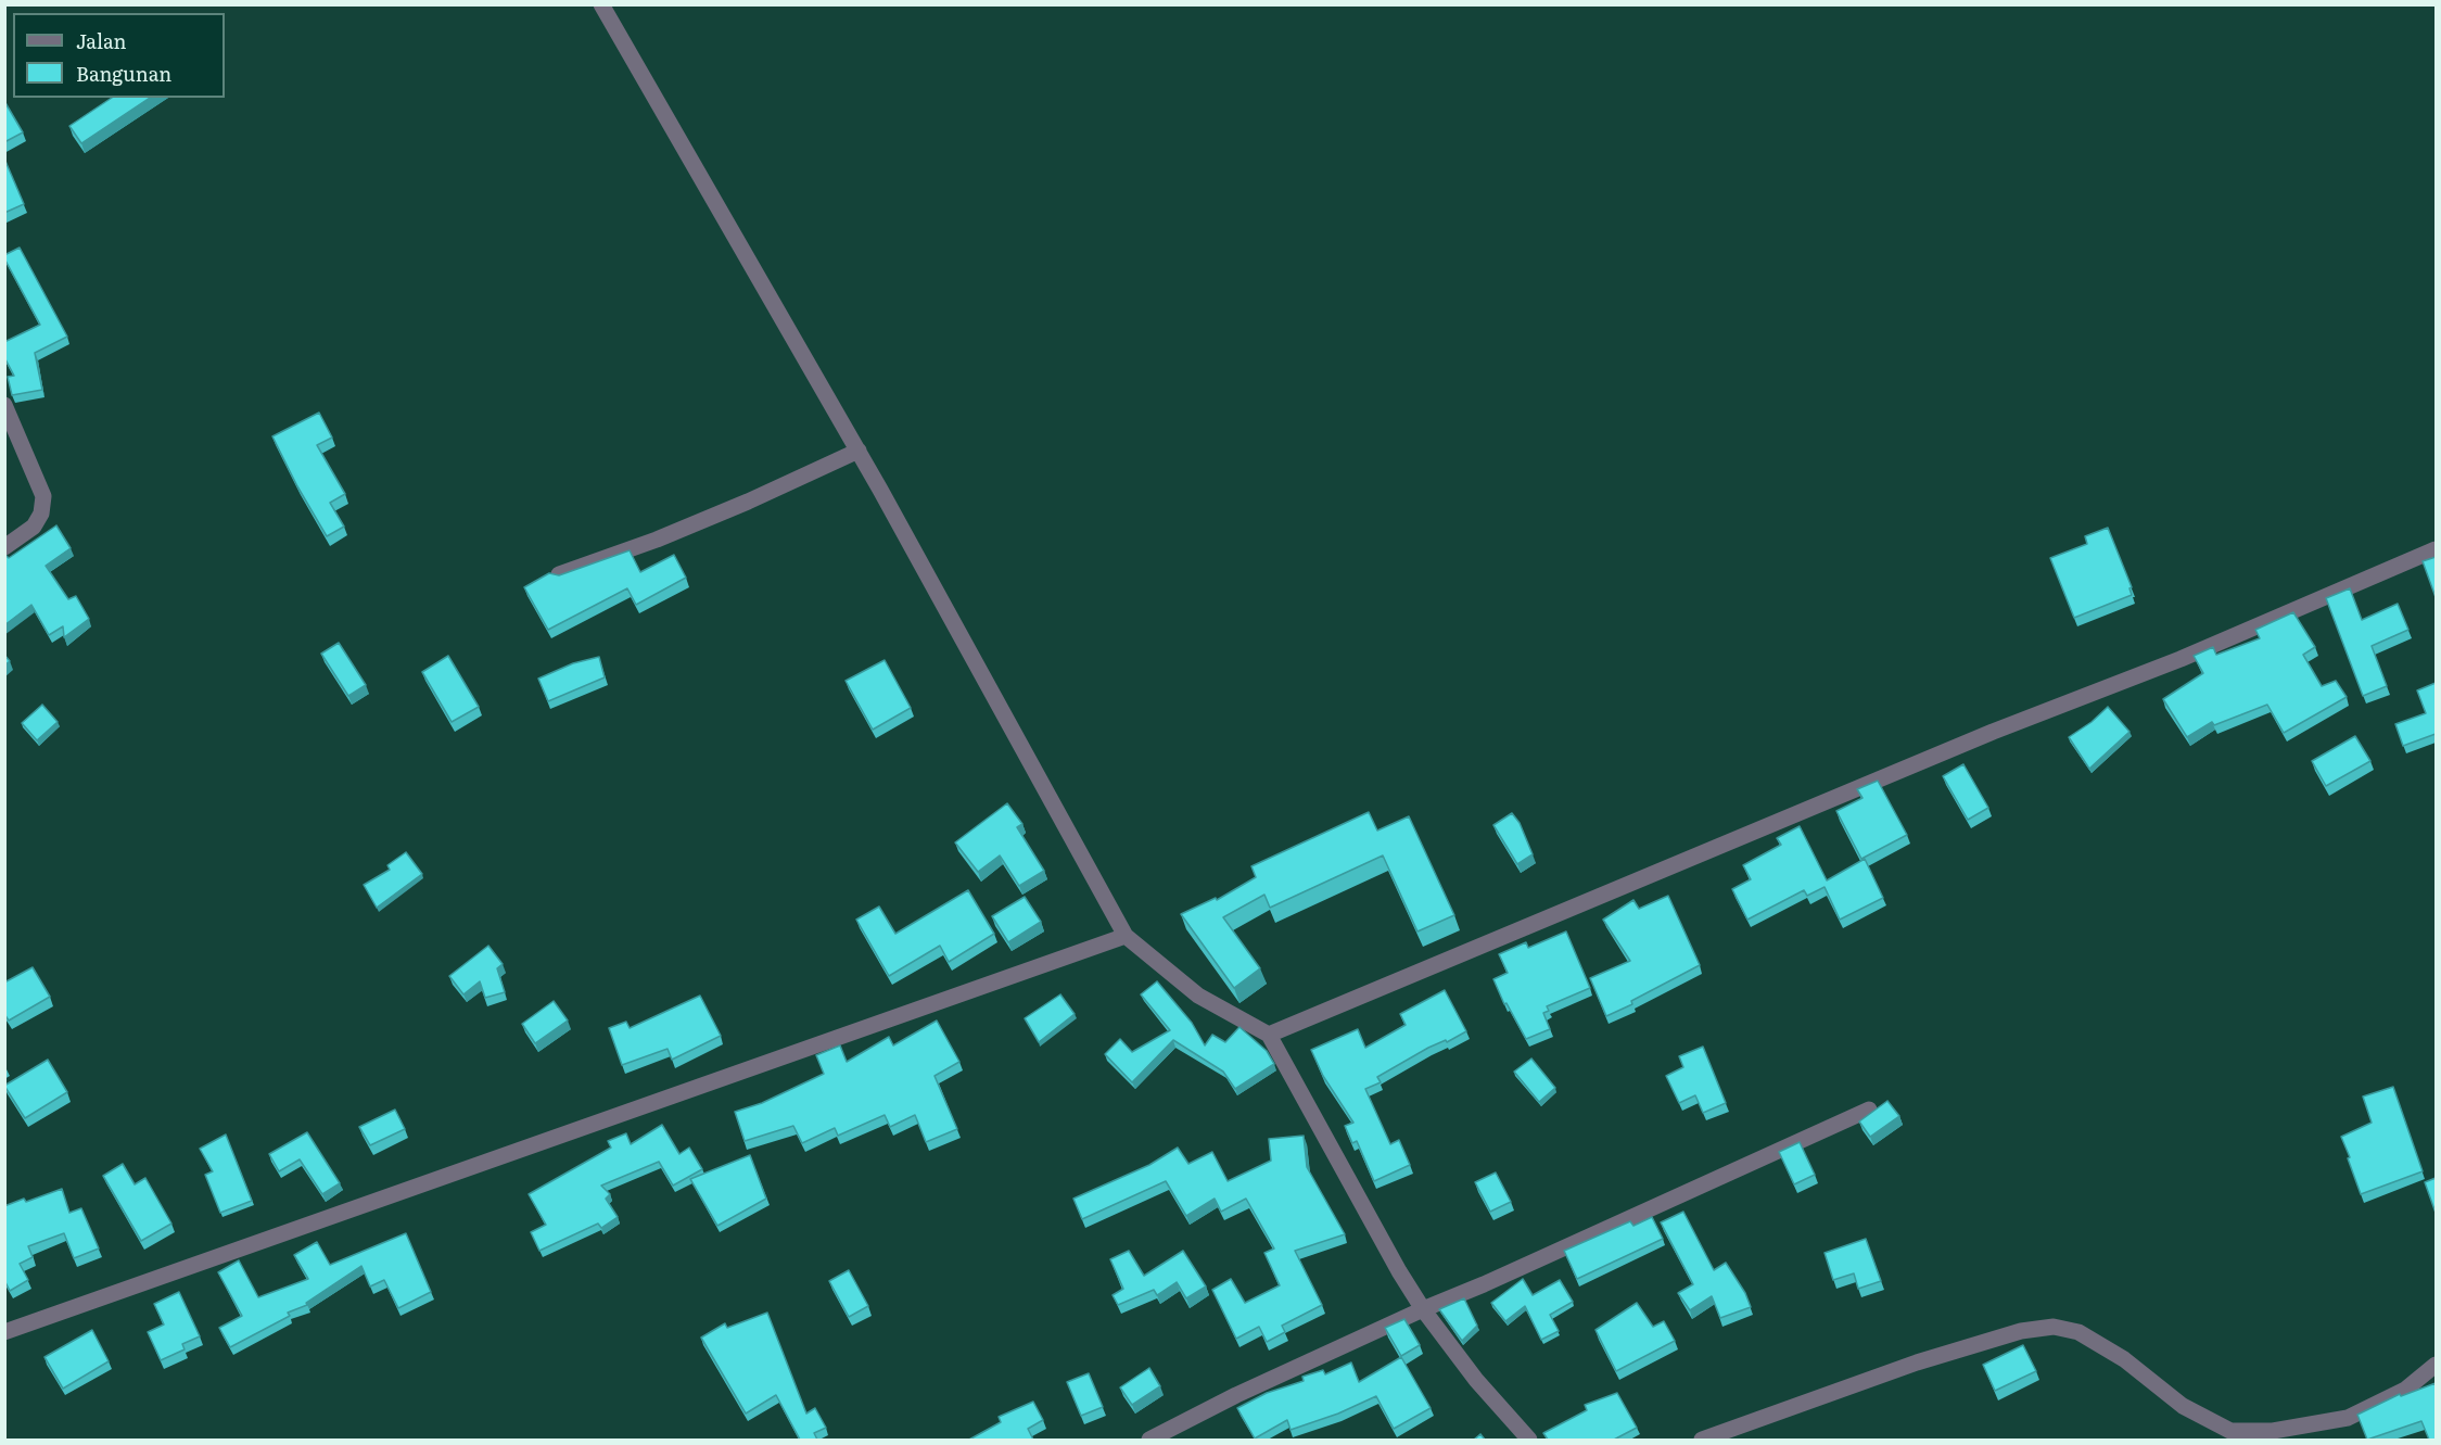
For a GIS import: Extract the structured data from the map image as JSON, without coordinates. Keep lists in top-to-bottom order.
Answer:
{
  "legend": ["Jalan", "Bangunan"]
}
